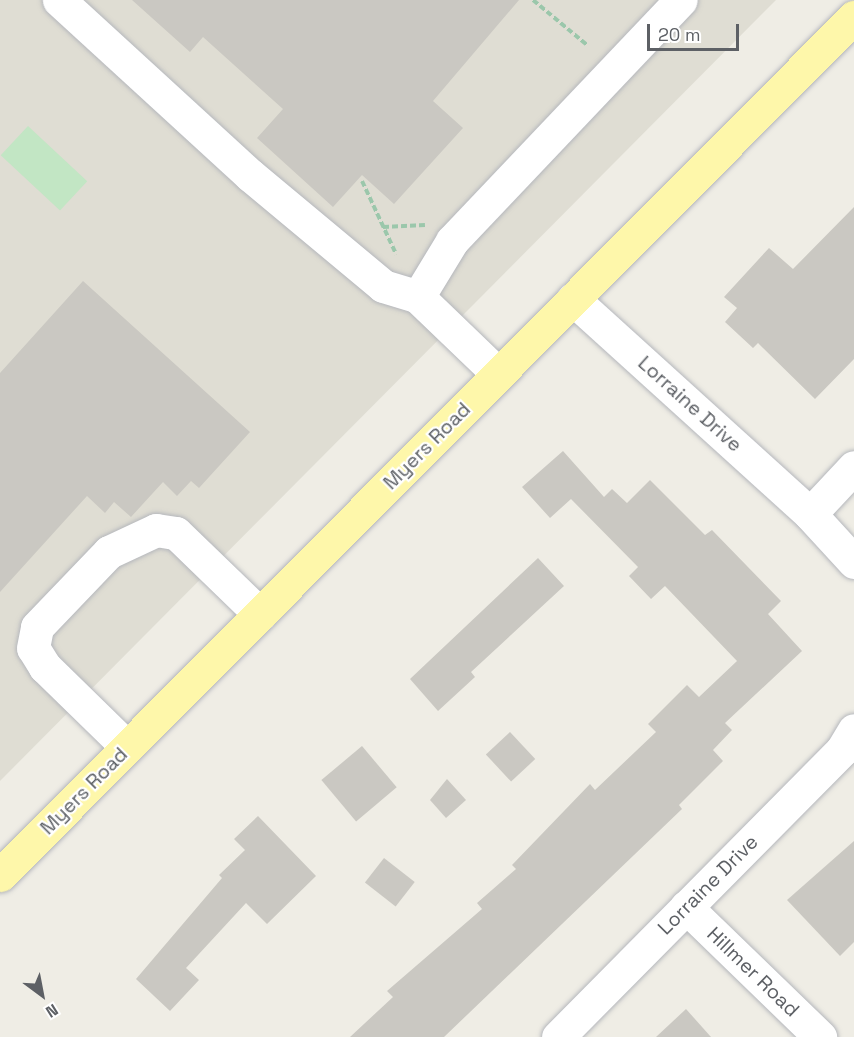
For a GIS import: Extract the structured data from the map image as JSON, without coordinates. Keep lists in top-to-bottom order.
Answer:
{
  "streets": {
    "main road": ["Myers Road"],
    "street": ["Lorraine Drive", "Hillmer Road"]
  },
  "crossings": [
    ["Lorraine Drive", "Myers Road"],
    ["Lorraine Drive", "Hillmer Road"]
  ],
  "scale_bar": "20 m",
  "north": "bottom right"
}
